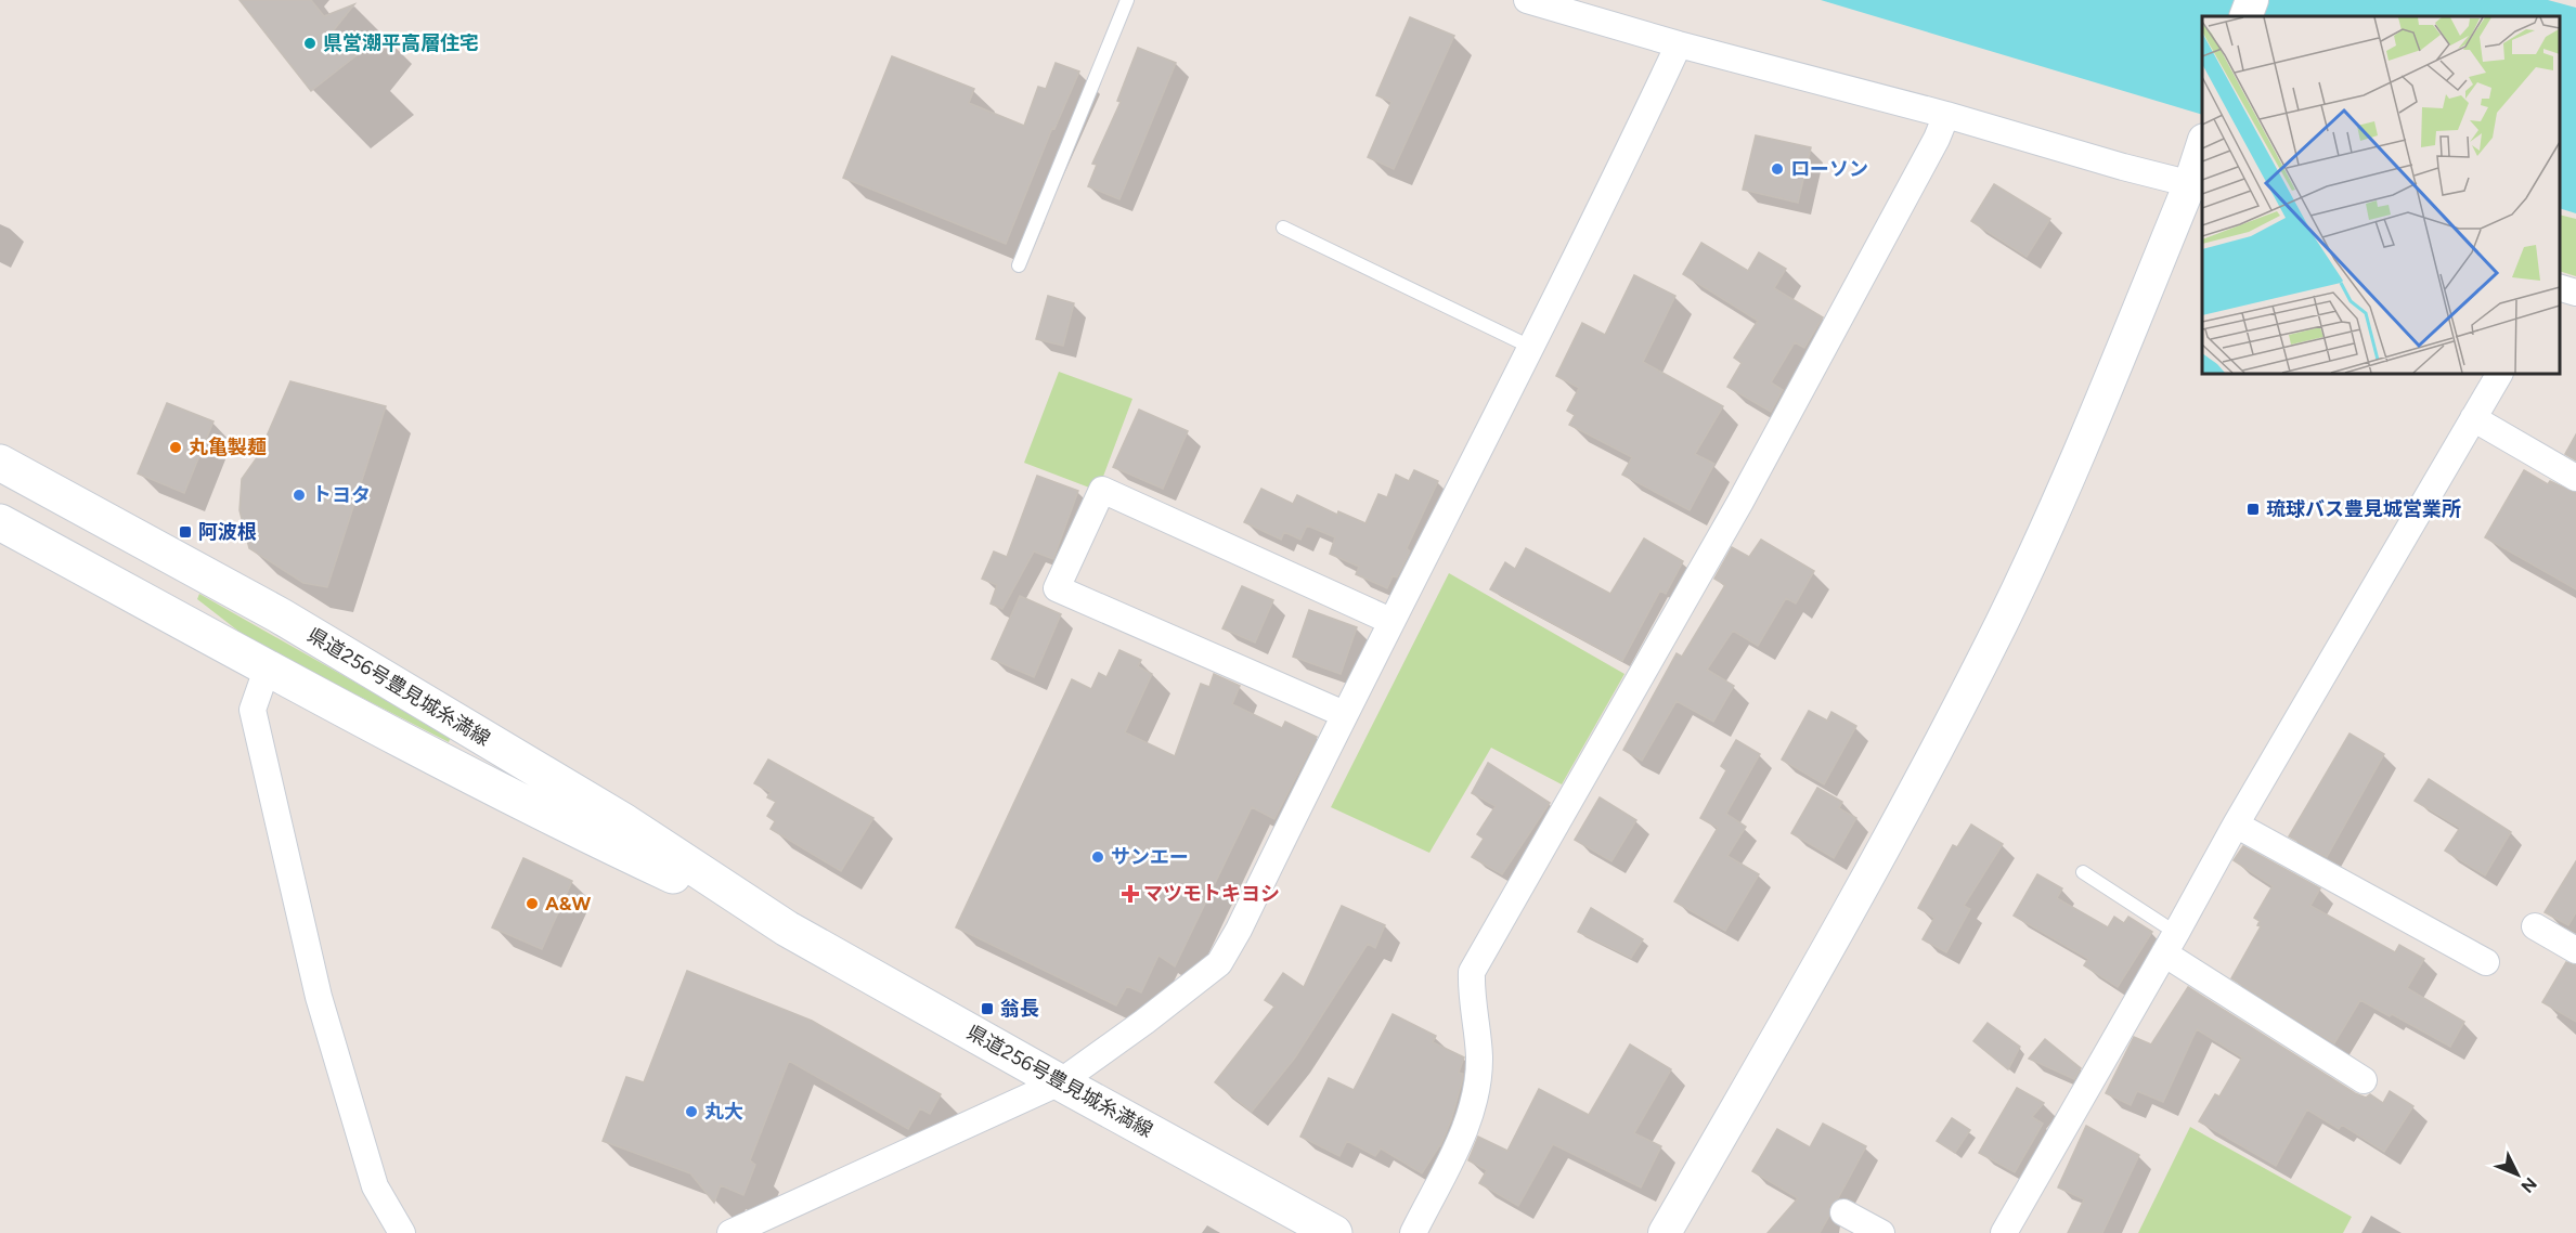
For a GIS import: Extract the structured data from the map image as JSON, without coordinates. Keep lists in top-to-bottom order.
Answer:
{
  "streets": {
    "main road": ["県道256号豊見城糸満線"]
  },
  "places": {
    "other": [
      "県営潮平高層住宅",
      "ローソン",
      "丸亀製麺",
      "トヨタ",
      "サンエー",
      "A&W",
      "丸大"
    ],
    "transit": ["琉球バス豊見城営業所", "阿波根", "翁長"],
    "health": ["マツモトキヨシ"]
  },
  "north": "bottom right"
}
